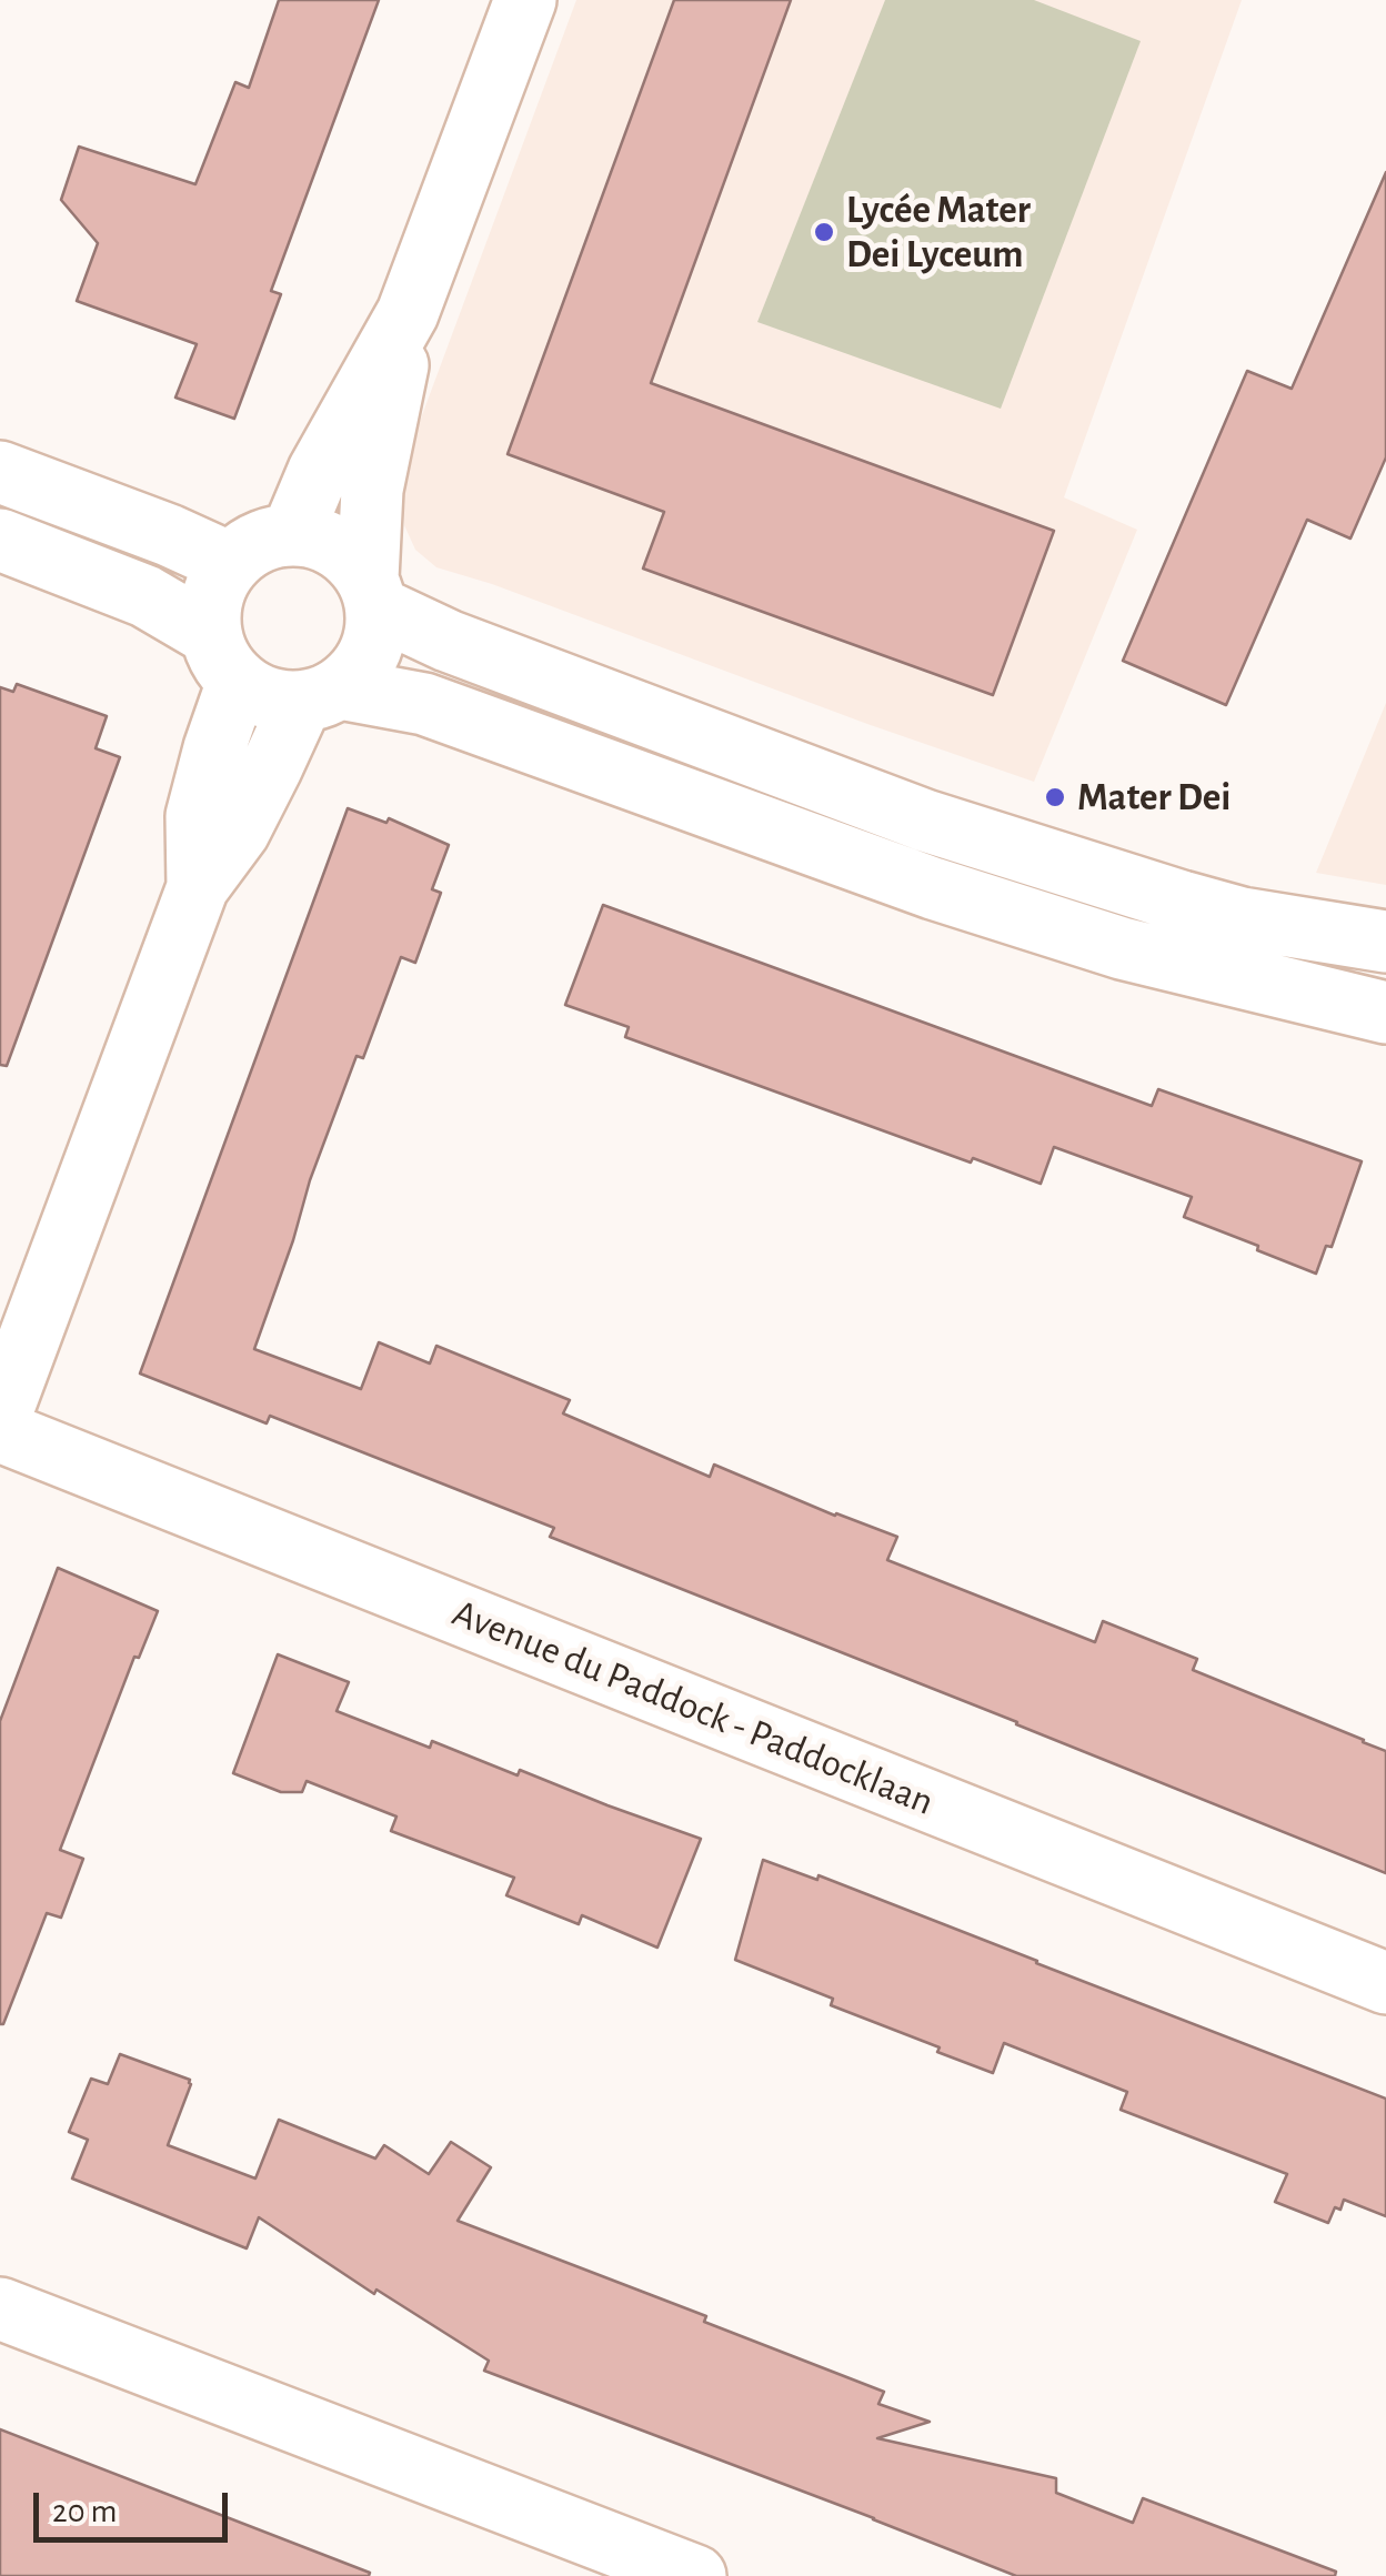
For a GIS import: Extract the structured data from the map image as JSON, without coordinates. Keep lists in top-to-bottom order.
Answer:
{
  "streets": {
    "street": ["Avenue du Paddock - Paddocklaan"]
  },
  "places": ["Lycée Mater Dei Lyceum", "Mater Dei"],
  "scale_bar": "20 m"
}
